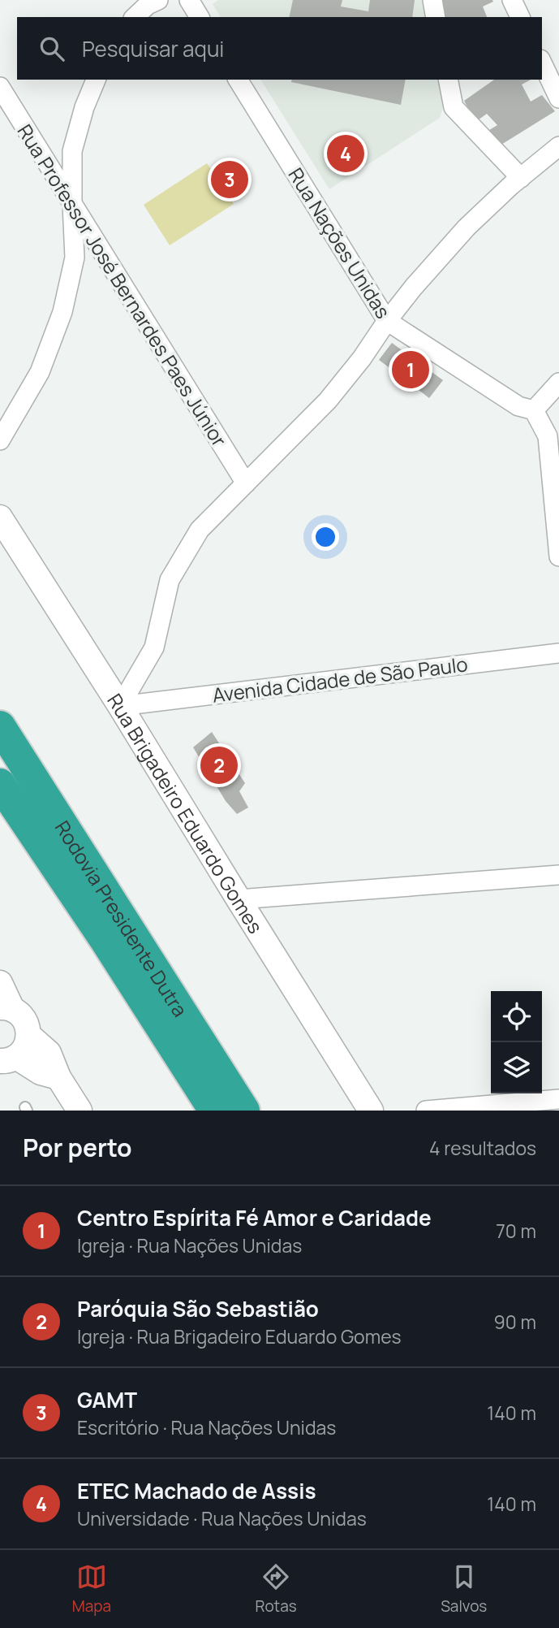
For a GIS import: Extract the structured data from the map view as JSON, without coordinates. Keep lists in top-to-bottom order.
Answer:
{
  "streets": {
    "highway": ["Rodovia Presidente Dutra"],
    "street": [
      "Rua Nações Unidas",
      "Rua Professor José Bernardes Paes Júnior",
      "Avenida Cidade de São Paulo",
      "Rua Brigadeiro Eduardo Gomes"
    ]
  },
  "crossings": [
    ["Avenida Cidade de São Paulo", "Rua Brigadeiro Eduardo Gomes"]
  ],
  "page": {
    "search": "Pesquisar aqui",
    "pins": [
      "4",
      "3",
      "1",
      "2"
    ],
    "heading": ["Por perto", "4 resultados"],
    "list": [
      {
        "mark": "1",
        "name": "Centro Espírita Fé Amor e Caridade",
        "note": "Igreja · Rua Nações Unidas",
        "value": "70 m"
      },
      {
        "mark": "2",
        "name": "Paróquia São Sebastião",
        "note": "Igreja · Rua Brigadeiro Eduardo Gomes",
        "value": "90 m"
      },
      {
        "mark": "3",
        "name": "GAMT",
        "note": "Escritório · Rua Nações Unidas",
        "value": "140 m"
      },
      {
        "mark": "4",
        "name": "ETEC Machado de Assis",
        "note": "Universidade · Rua Nações Unidas",
        "value": "140 m"
      }
    ],
    "nav": ["Mapa", "Rotas", "Salvos"]
  }
}
